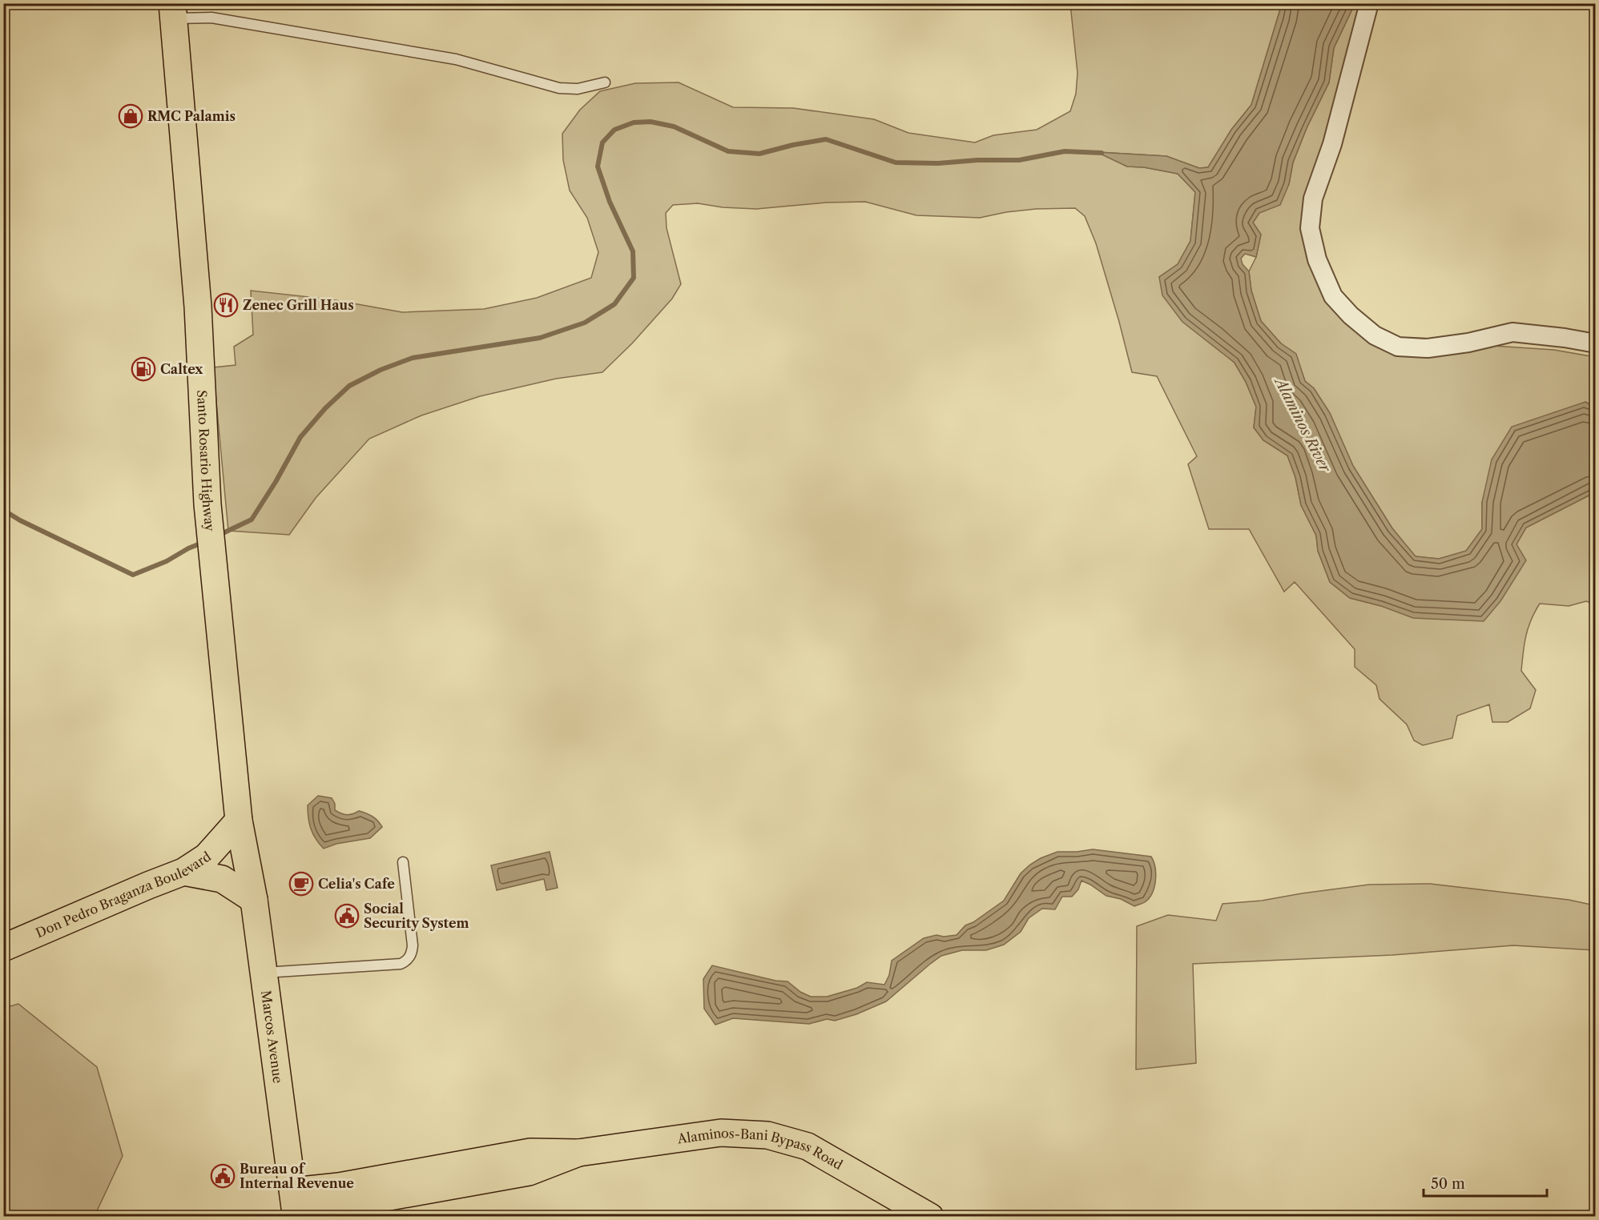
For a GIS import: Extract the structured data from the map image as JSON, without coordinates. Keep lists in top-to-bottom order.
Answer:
{
  "streets": {
    "main road": [
      "Santo Rosario Highway",
      "Don Pedro Braganza Boulevard",
      "Marcos Avenue",
      "Alaminos-Bani Bypass Road"
    ]
  },
  "crossings": [
    ["Santo Rosario Highway", "Don Pedro Braganza Boulevard"],
    ["Santo Rosario Highway", "Marcos Avenue"],
    ["Don Pedro Braganza Boulevard", "Marcos Avenue"],
    ["Marcos Avenue", "Alaminos-Bani Bypass Road"]
  ],
  "water": ["Alaminos River"],
  "places": {
    "shop": ["RMC Palamis"],
    "restaurant": ["Zenec Grill Haus"],
    "fuel station": ["Caltex"],
    "cafe": ["Celia's Cafe"],
    "public building": ["Social Security System", "Bureau of Internal Revenue"]
  },
  "scale_bar": "50 m"
}
